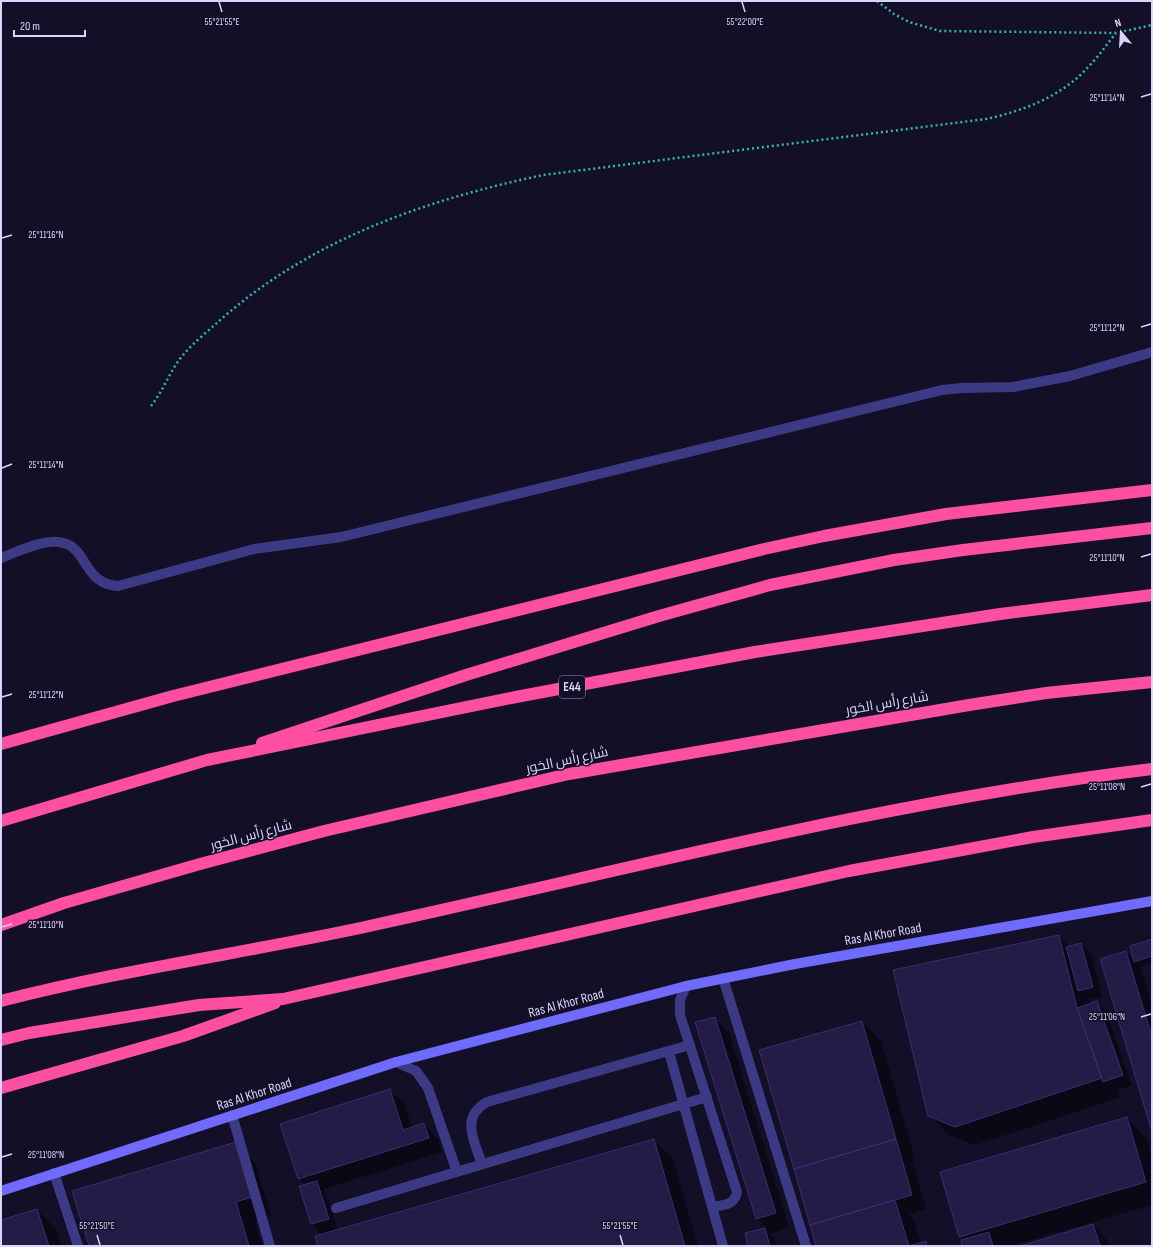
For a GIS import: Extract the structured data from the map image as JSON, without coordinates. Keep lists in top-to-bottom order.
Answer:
{
  "streets": {
    "highway": ["E44", "شارع رأس الخور"],
    "street": ["Ras Al Khor Road"]
  },
  "scale_bar": "20 m",
  "north": "top",
  "coordinates": [
    "55°21'55\"E",
    "55°22'00\"E",
    "25°11'14\"N",
    "25°11'16\"N",
    "25°11'12\"N",
    "25°11'10\"N",
    "25°11'08\"N",
    "25°11'06\"N",
    "55°21'50\"E"
  ]
}
